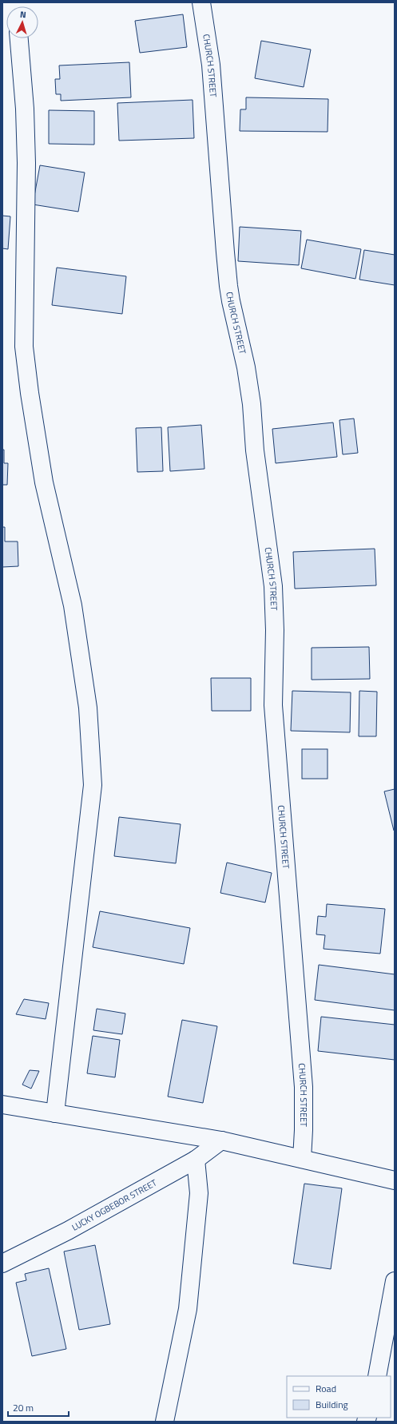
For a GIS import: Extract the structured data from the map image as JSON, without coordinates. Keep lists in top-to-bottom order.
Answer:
{
  "streets": {
    "street": ["CHURCH STREET", "LUCKY OGBEBOR STREET"]
  },
  "legend": ["Road", "Building"],
  "scale_bar": "20 m",
  "north": "top"
}
